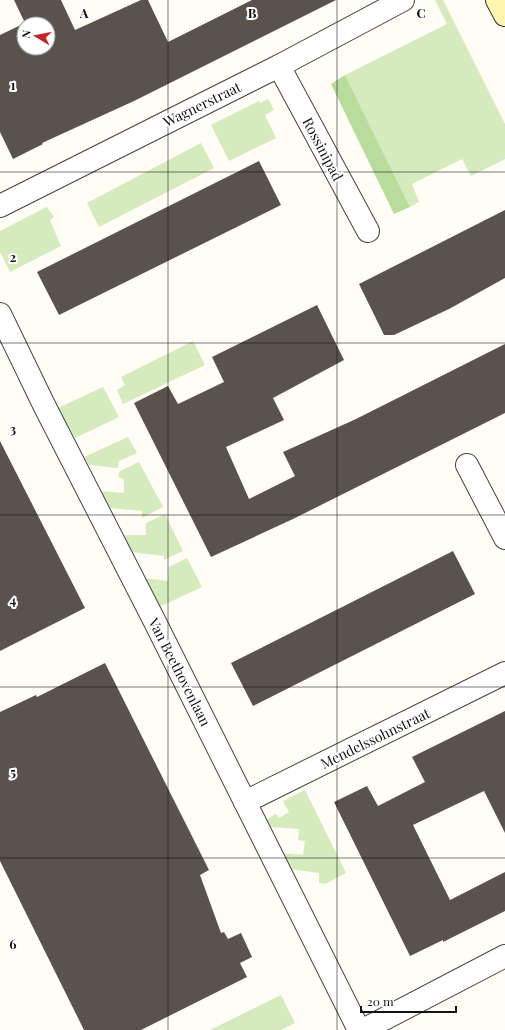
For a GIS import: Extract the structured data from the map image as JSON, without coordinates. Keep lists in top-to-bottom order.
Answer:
{
  "streets": {
    "street": [
      "Wagnerstraat",
      "Rossinipad",
      "Van Beethovenlaan",
      "Mendelssohnstraat"
    ]
  },
  "crossings": [
    ["Wagnerstraat", "Rossinipad"],
    ["Van Beethovenlaan", "Mendelssohnstraat"]
  ],
  "scale_bar": "20 m",
  "north": "left",
  "grid": {
    "columns": ["A", "B", "C"],
    "rows": [
      "1",
      "2",
      "3",
      "4",
      "5",
      "6"
    ]
  }
}
